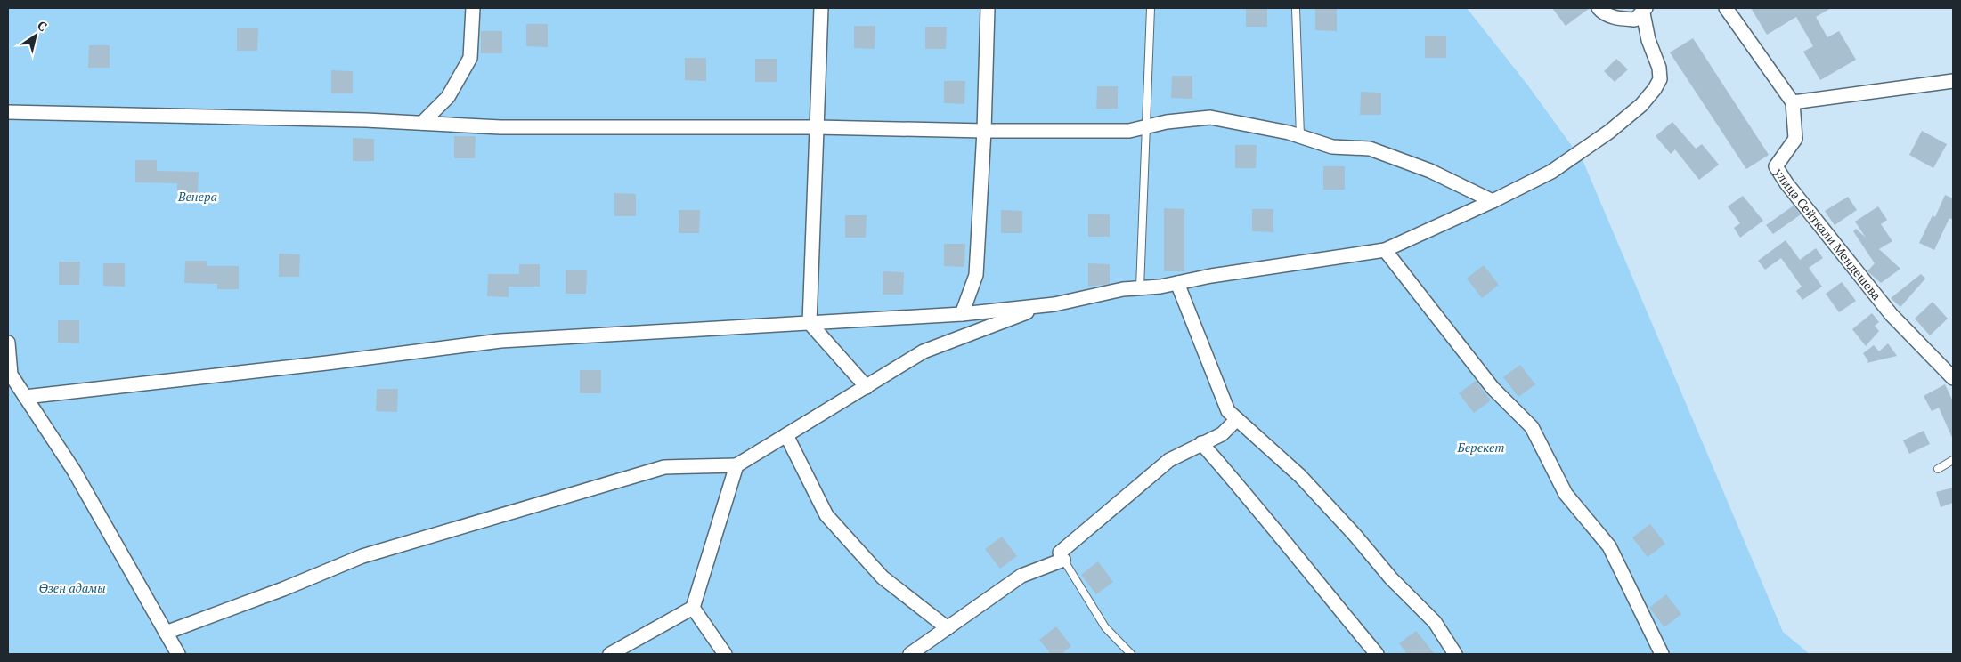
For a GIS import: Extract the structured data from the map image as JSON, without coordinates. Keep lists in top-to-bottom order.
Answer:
{
  "streets": {
    "street": ["улица Сейткали Мендешева"]
  },
  "parks": ["Венера", "Берекет", "Өзен адамы"],
  "north": "top right"
}
